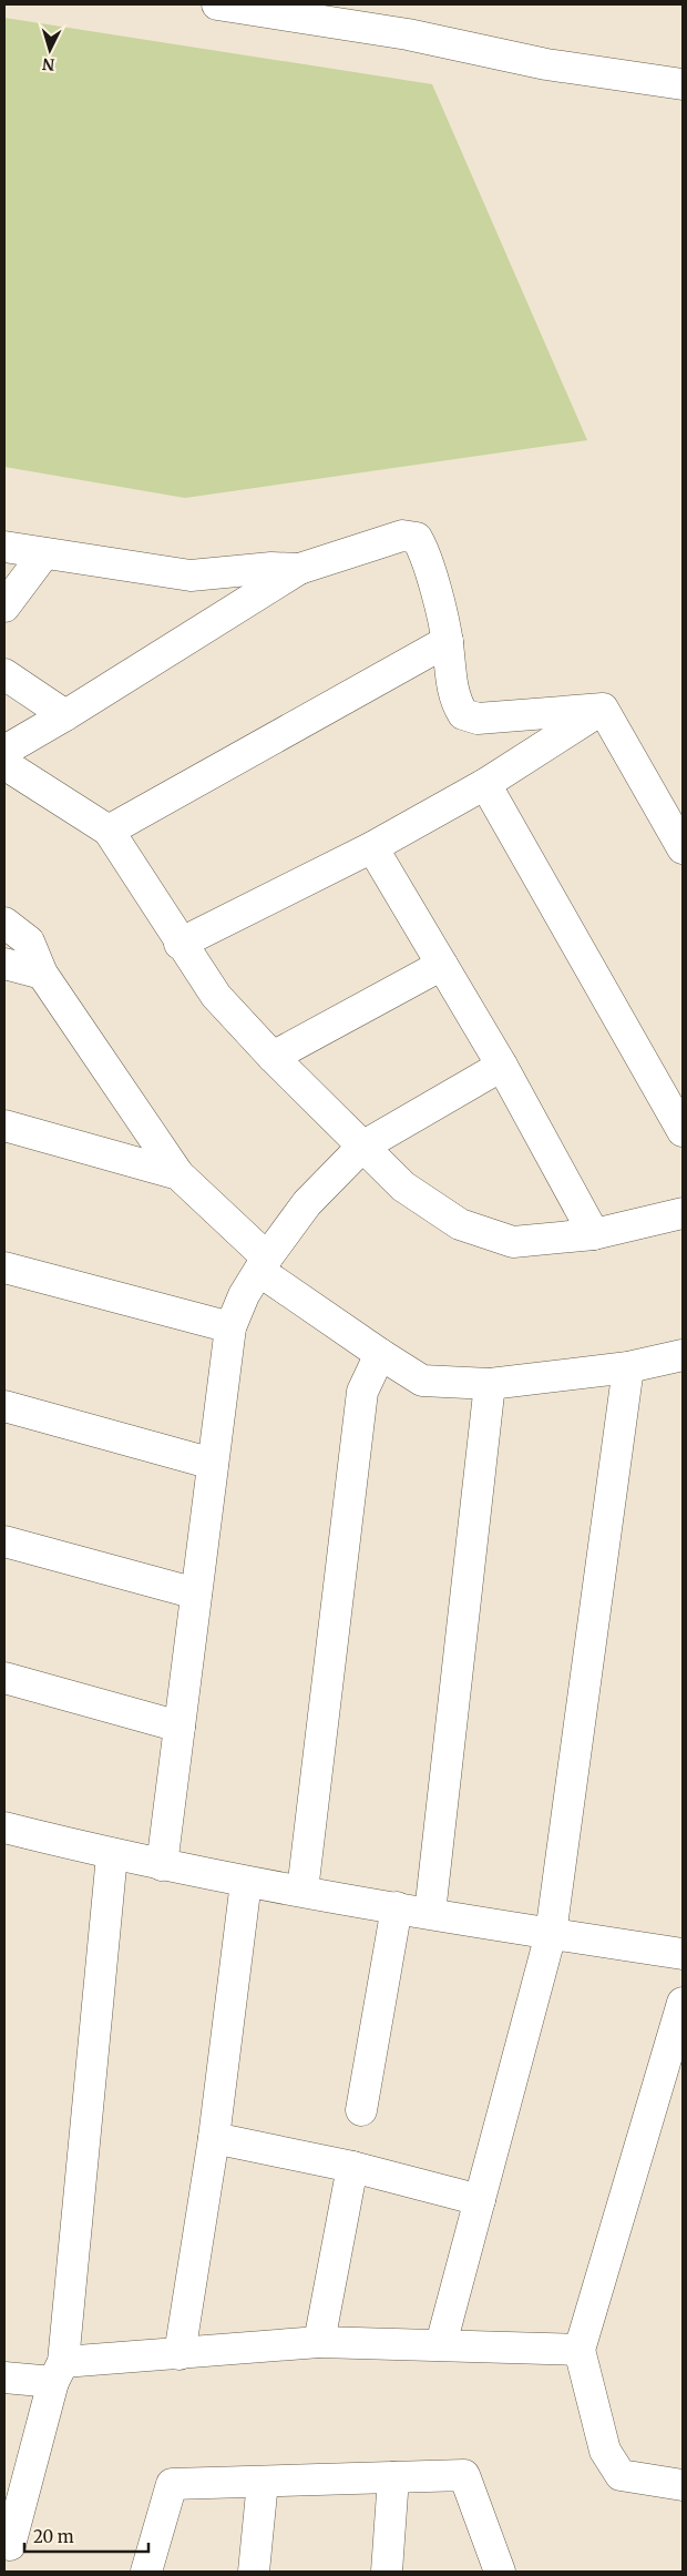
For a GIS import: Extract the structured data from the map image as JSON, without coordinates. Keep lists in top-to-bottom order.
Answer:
{
  "scale_bar": "20 m",
  "north": "bottom"
}
